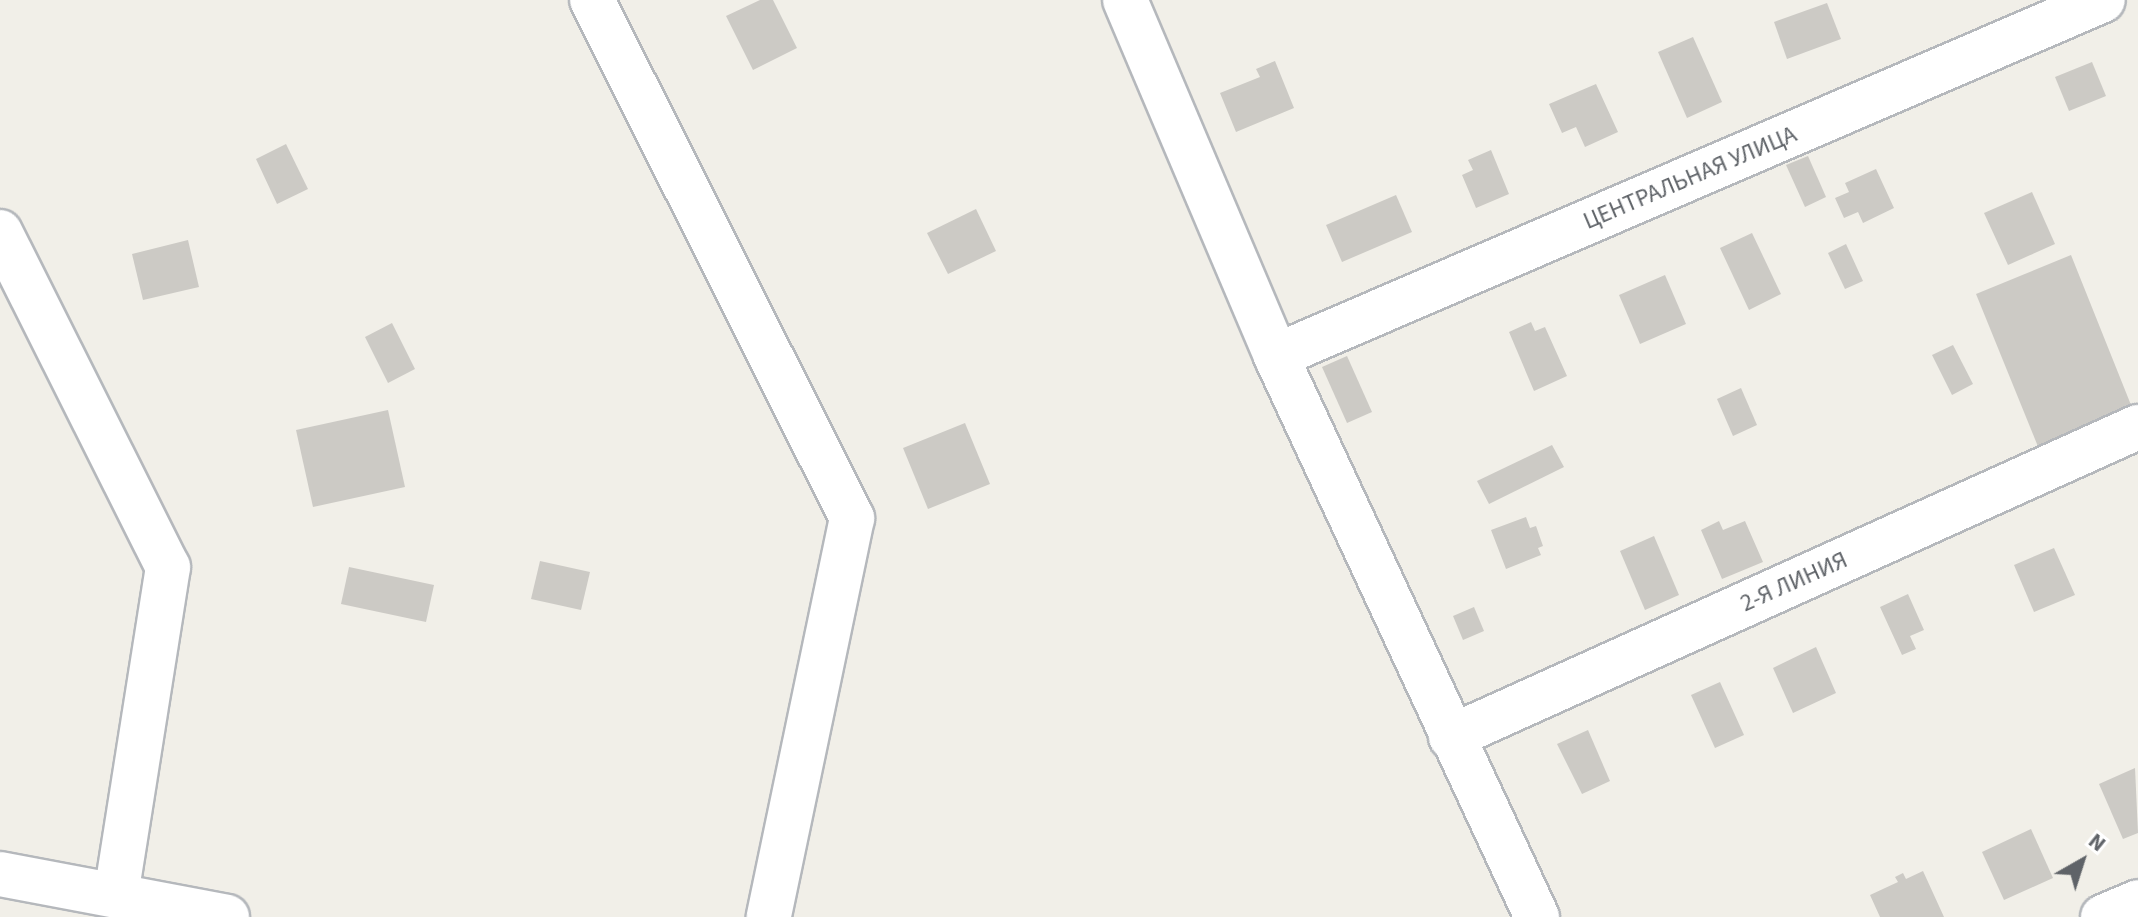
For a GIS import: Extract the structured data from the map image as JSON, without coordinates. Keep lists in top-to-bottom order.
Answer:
{
  "streets": {
    "street": ["ЦЕНТРАЛЬНАЯ УЛИЦА", "2-Я ЛИНИЯ"]
  },
  "north": "top right"
}
